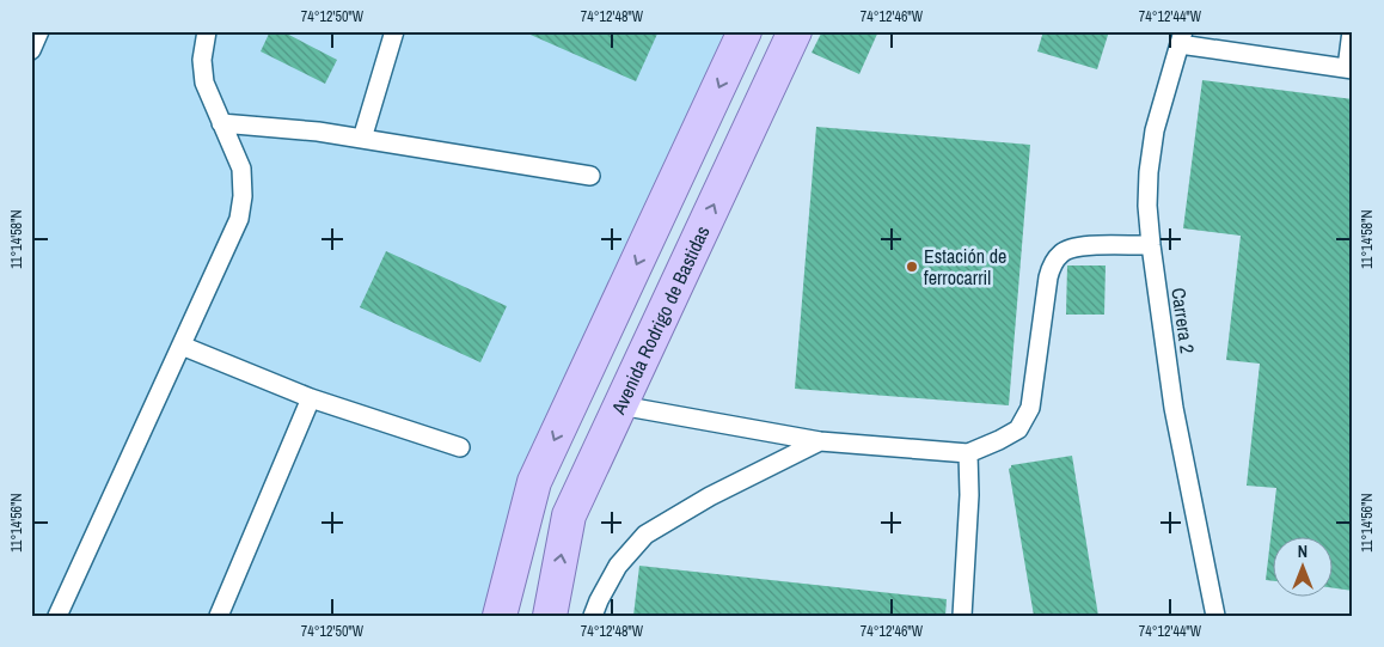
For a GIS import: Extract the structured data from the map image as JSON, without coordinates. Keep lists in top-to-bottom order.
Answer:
{
  "streets": {
    "main road": ["Avenida Rodrigo de Bastidas"],
    "lane": ["Carrera 2"]
  },
  "places": ["Estación de ferrocarril"],
  "north": "top",
  "coordinates": [
    "74°12'50\"W",
    "74°12'48\"W",
    "74°12'46\"W",
    "74°12'44\"W",
    "11°14'58\"N",
    "11°14'56\"N"
  ]
}
